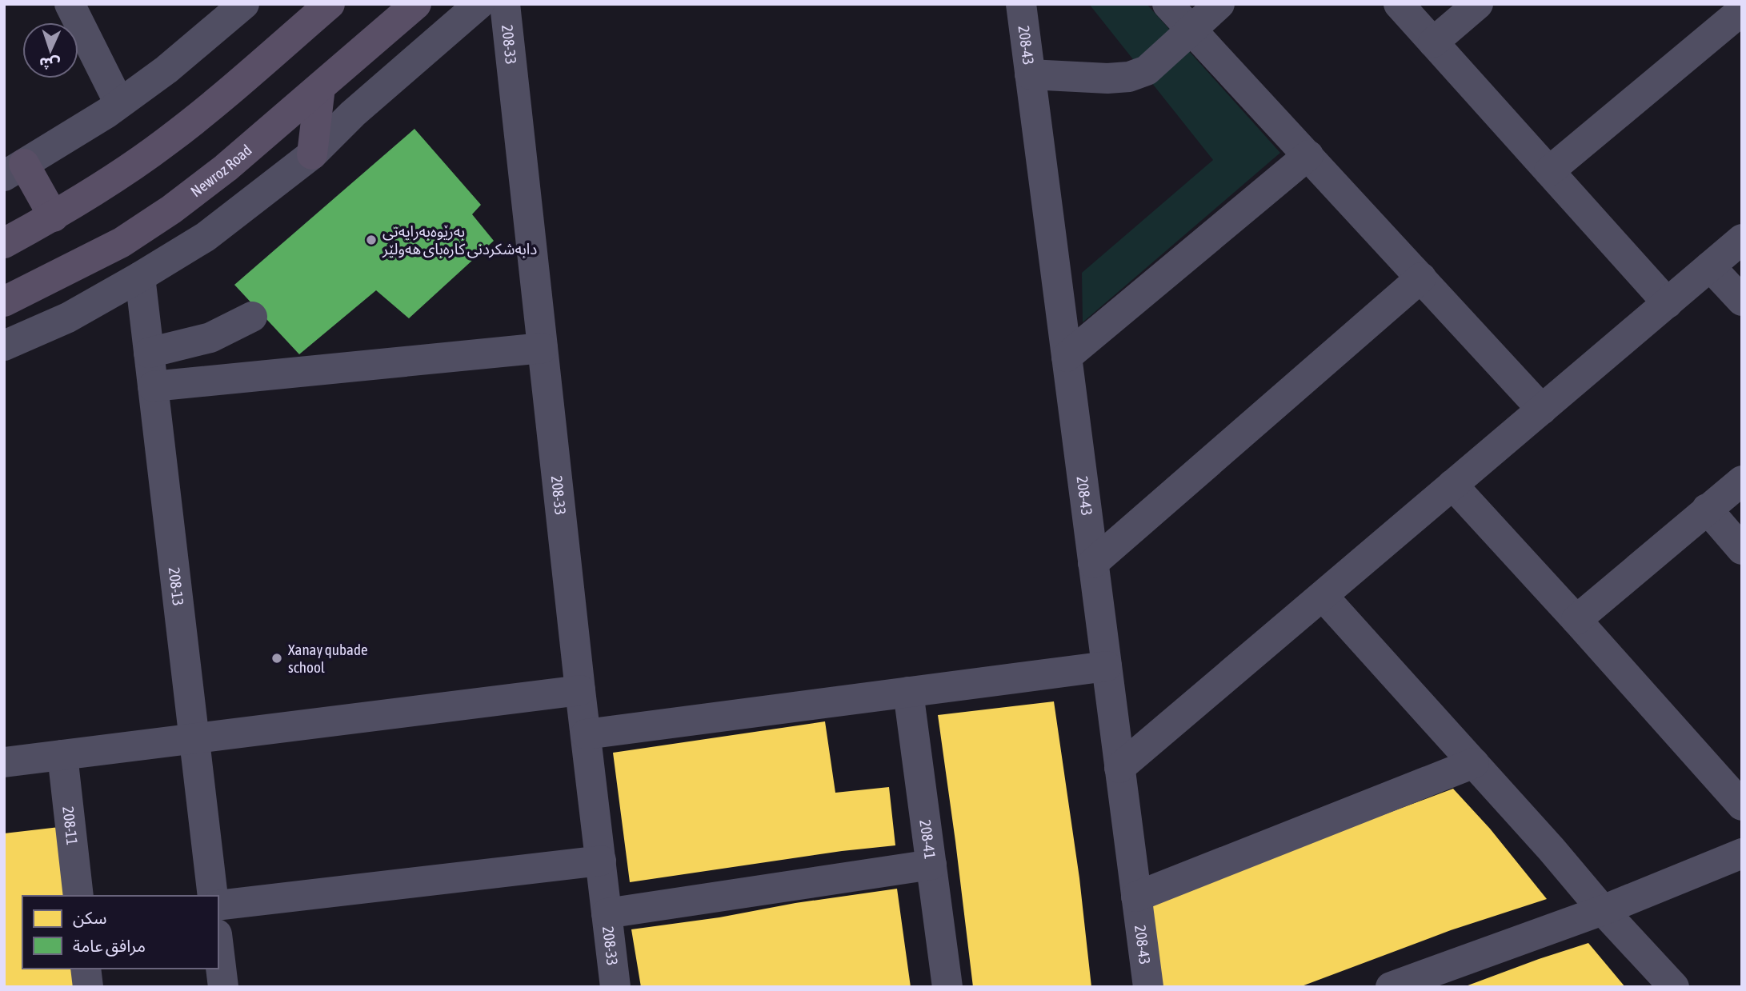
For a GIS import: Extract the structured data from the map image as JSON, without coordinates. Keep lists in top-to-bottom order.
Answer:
{
  "streets": {
    "main road": ["Newroz Road"],
    "street": [
      "208-33",
      "208-43",
      "208-13",
      "208-11",
      "208-41"
    ]
  },
  "places": ["بەرێوەبەرایەتی دابەشکردنی کارەبای هەولێر", "Xanay qubade school"],
  "legend": ["سكن", "مرافق عامة"],
  "north": "bottom"
}
